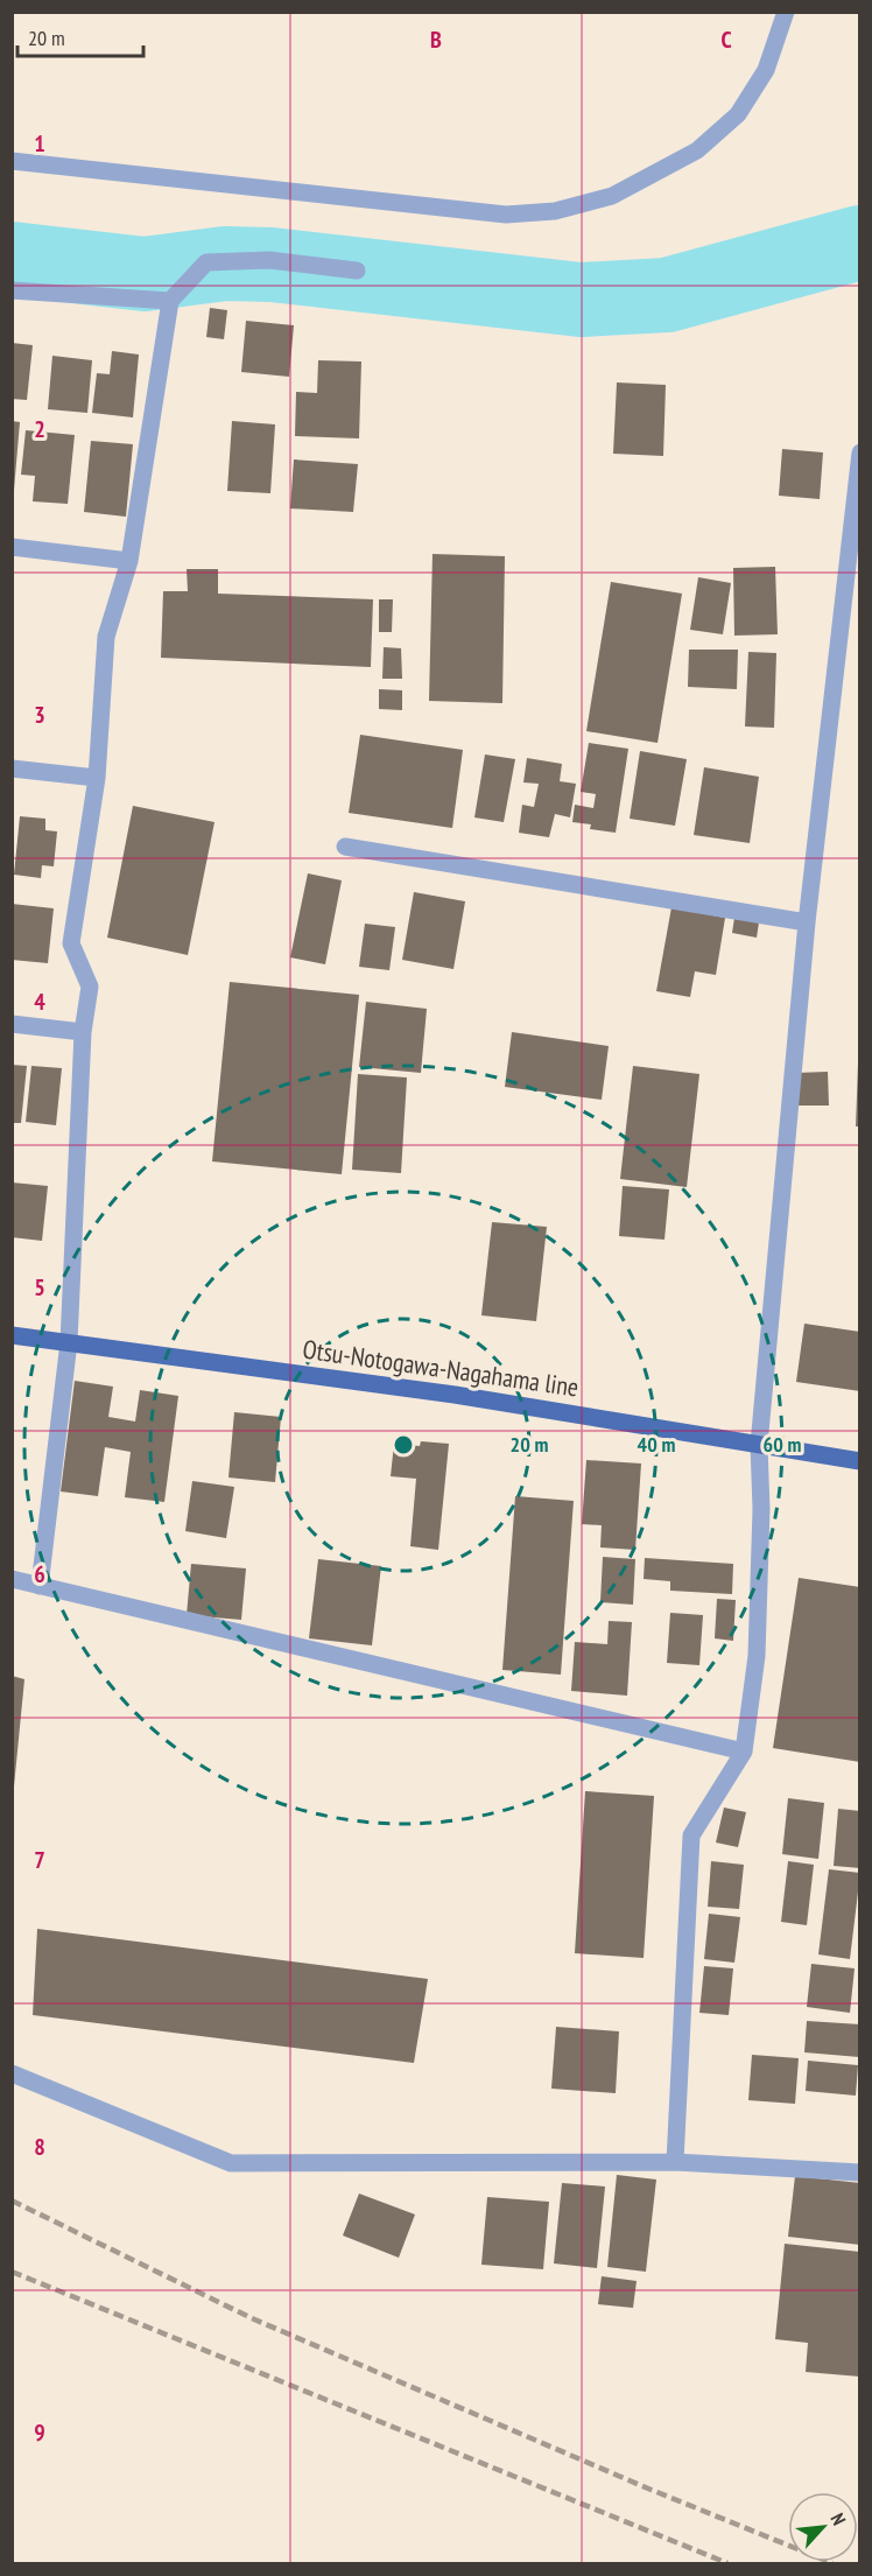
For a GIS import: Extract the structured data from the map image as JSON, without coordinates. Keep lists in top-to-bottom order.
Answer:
{
  "streets": {
    "main road": ["Otsu-Notogawa-Nagahama line"]
  },
  "scale_bar": "20 m",
  "north": "top right",
  "grid": {
    "columns": ["B", "C"],
    "rows": [
      "1",
      "2",
      "3",
      "4",
      "5",
      "6",
      "7",
      "8",
      "9"
    ]
  },
  "rings": ["20 m", "40 m", "60 m"]
}
